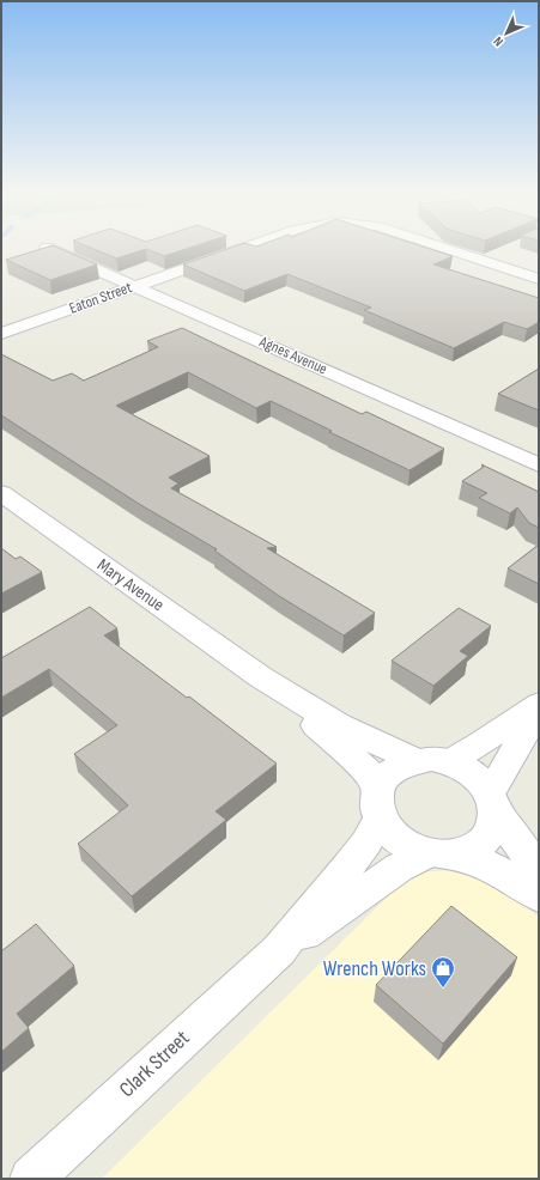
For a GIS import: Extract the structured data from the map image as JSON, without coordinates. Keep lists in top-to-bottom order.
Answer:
{
  "streets": {
    "street": [
      "Eaton Street",
      "Agnes Avenue",
      "Mary Avenue",
      "Clark Street"
    ]
  },
  "crossings": [
    ["Eaton Street", "Agnes Avenue"]
  ],
  "places": {
    "shop": ["Wrench Works"]
  },
  "north": "bottom left"
}
